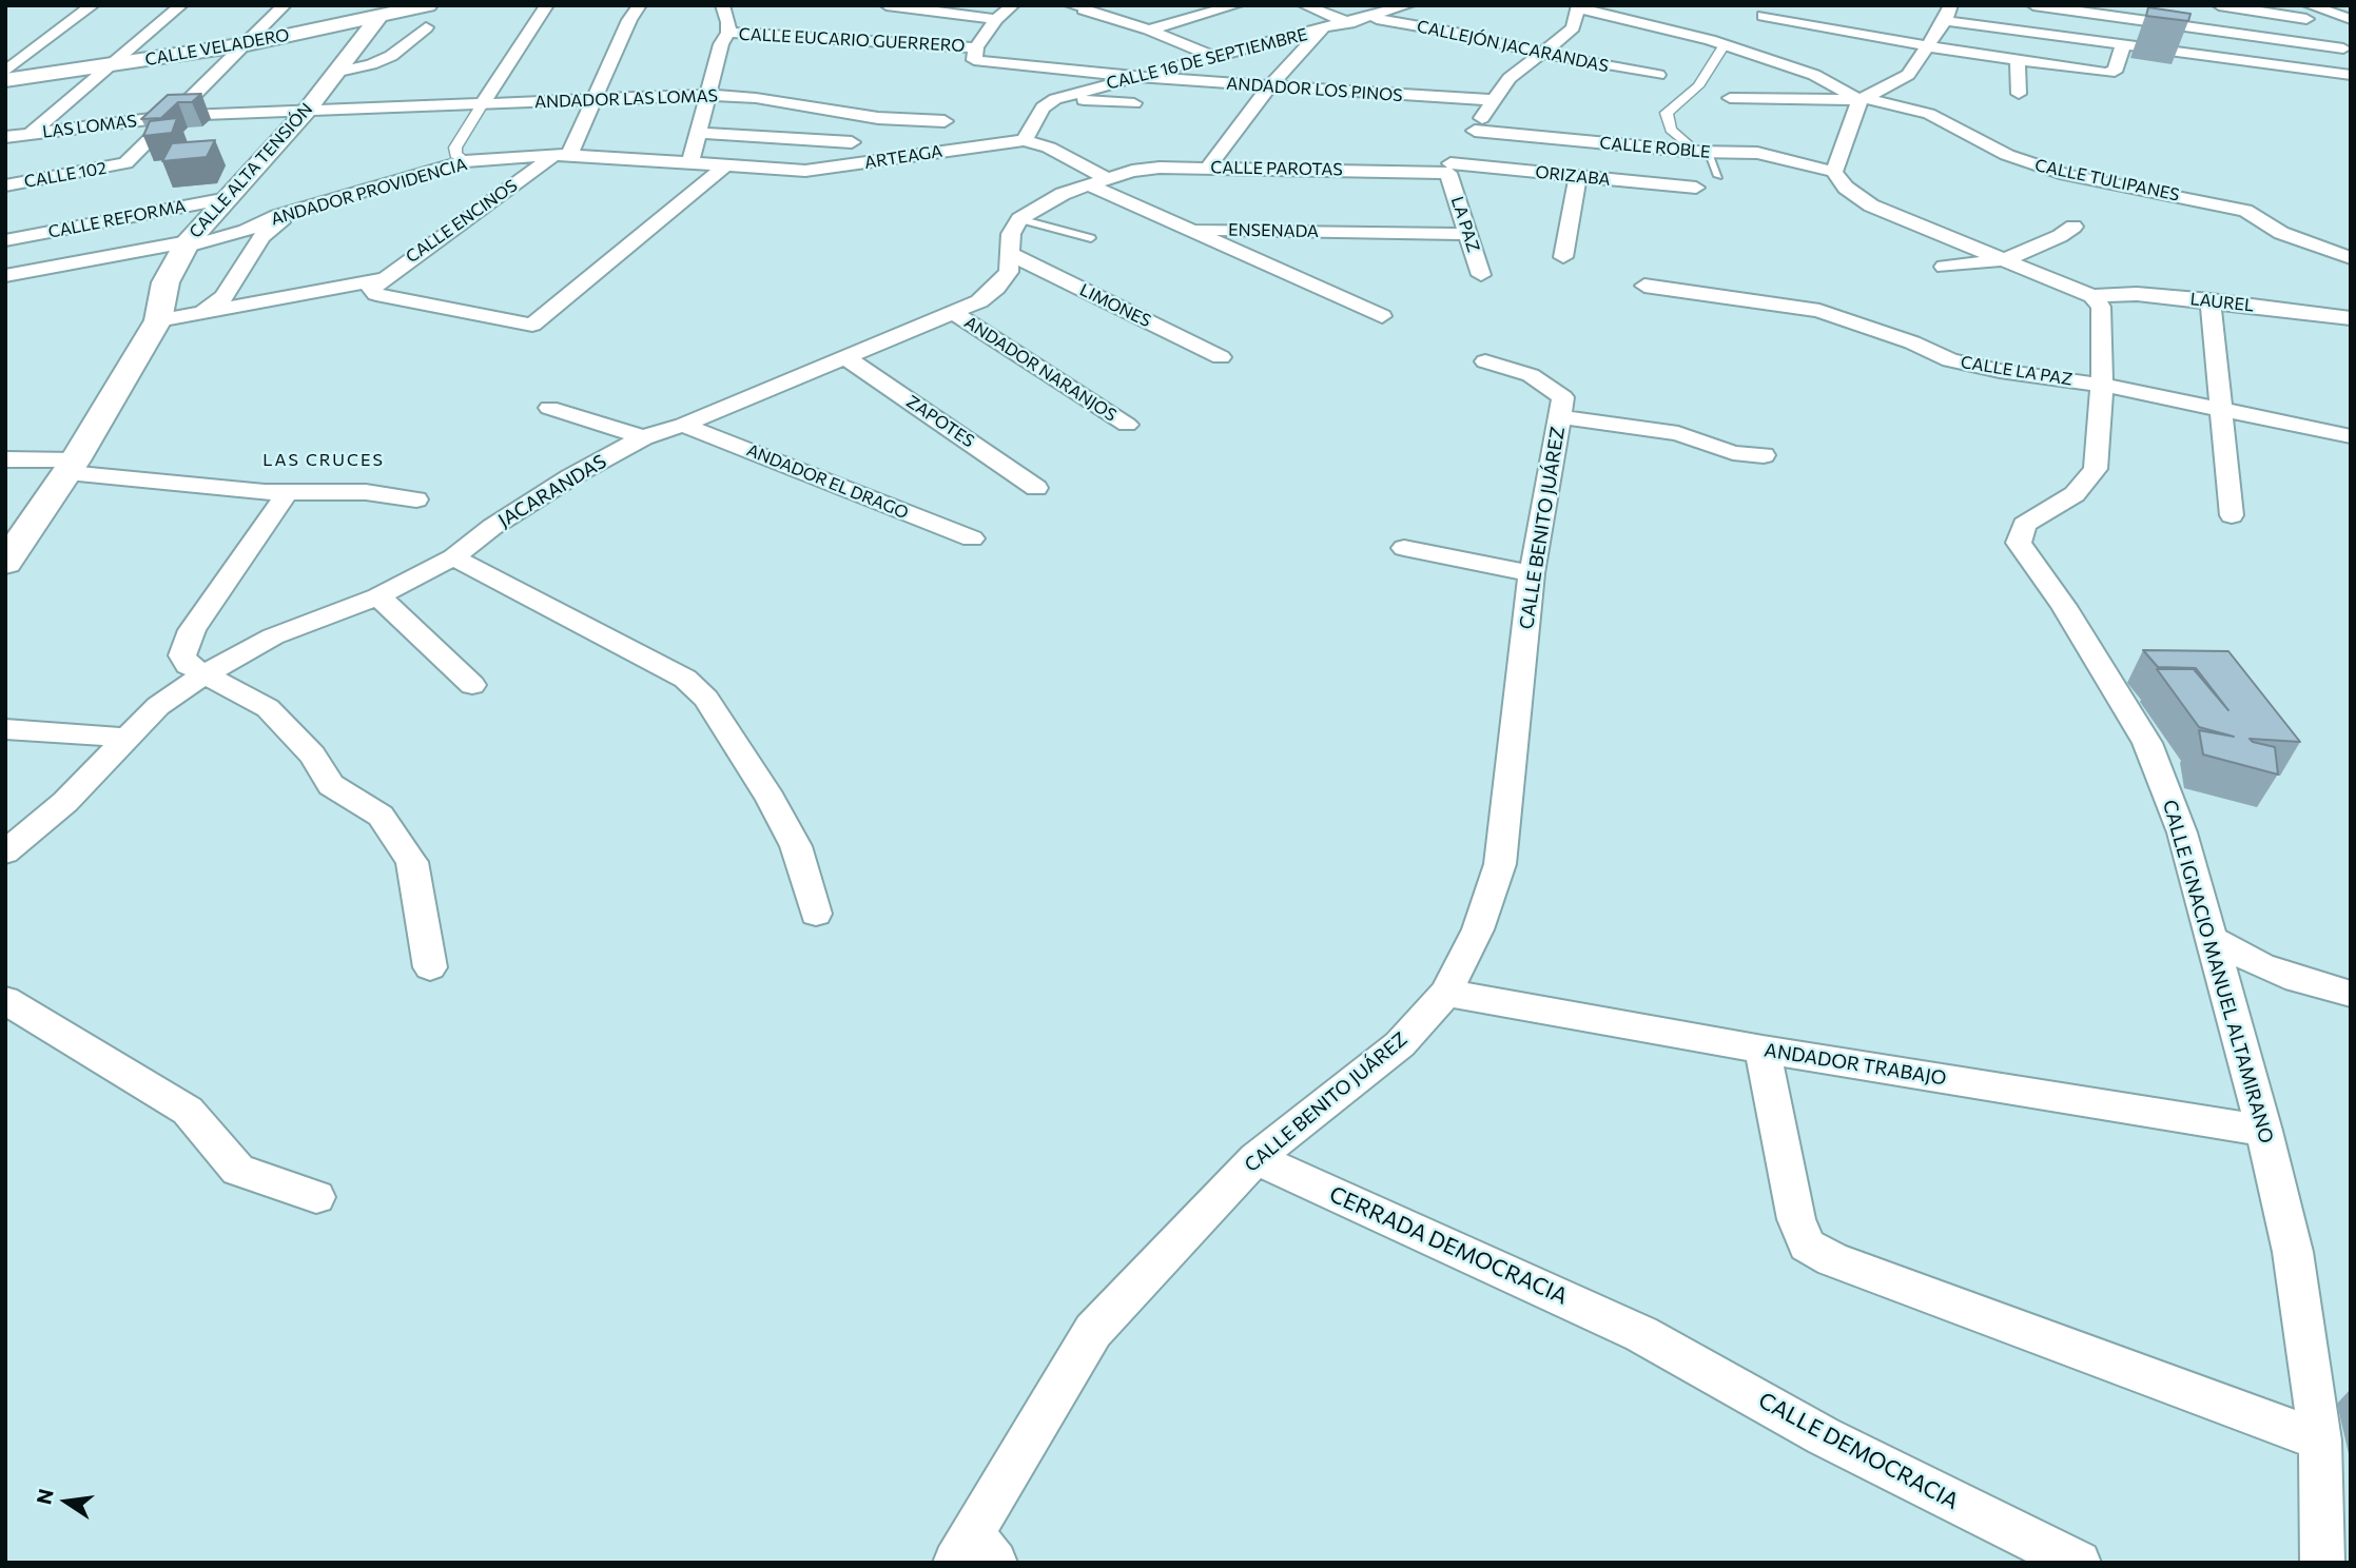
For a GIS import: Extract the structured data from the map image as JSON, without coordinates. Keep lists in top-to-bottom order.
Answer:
{
  "streets": {
    "main road": ["CALLE VELADERO", "CALLE ALTA TENSIÓN"],
    "street": [
      "CALLE EUCARIO GUERRERO",
      "CALLEJÓN JACARANDAS",
      "CALLE 16 DE SEPTIEMBRE",
      "ANDADOR LOS PINOS",
      "ANDADOR LAS LOMAS",
      "LAS LOMAS",
      "CALLE ROBLE",
      "ARTEAGA",
      "CALLE PAROTAS",
      "CALLE 102",
      "ORIZABA",
      "CALLE TULIPANES",
      "ANDADOR PROVIDENCIA",
      "CALLE REFORMA",
      "CALLE ENCINOS",
      "LA PAZ",
      "ENSENADA",
      "LAUREL",
      "LIMONES",
      "ANDADOR NARANJOS",
      "CALLE LA PAZ",
      "ZAPOTES",
      "ANDADOR EL DRAGO",
      "JACARANDAS",
      "CALLE BENITO JUÁREZ",
      "CALLE IGNACIO MANUEL ALTAMIRANO",
      "ANDADOR TRABAJO",
      "CERRADA DEMOCRACIA",
      "CALLE DEMOCRACIA"
    ]
  },
  "crossings": [
    ["CALLE EUCARIO GUERRERO", "ANDADOR LOS PINOS"],
    ["CALLEJÓN JACARANDAS", "CALLE 16 DE SEPTIEMBRE"],
    ["CALLE VELADERO", "CALLE ALTA TENSIÓN"],
    ["CALLE 16 DE SEPTIEMBRE", "ANDADOR LOS PINOS"],
    ["ANDADOR LAS LOMAS", "LAS LOMAS"],
    ["ANDADOR LAS LOMAS", "CALLE ALTA TENSIÓN"],
    ["LAS LOMAS", "CALLE ALTA TENSIÓN"],
    ["LAS LOMAS", "CALLE 102"],
    ["CALLE ROBLE", "CALLE PAROTAS"],
    ["CALLE ROBLE", "ORIZABA"],
    ["CALLE ROBLE", "LA PAZ"],
    ["ARTEAGA", "CALLE PAROTAS"],
    ["ARTEAGA", "ANDADOR PROVIDENCIA"],
    ["ARTEAGA", "ENSENADA"],
    ["CALLE PAROTAS", "ORIZABA"],
    ["CALLE PAROTAS", "LA PAZ"],
    ["CALLE PAROTAS", "ENSENADA"],
    ["CALLE ALTA TENSIÓN", "ANDADOR PROVIDENCIA"],
    ["CALLE ALTA TENSIÓN", "CALLE REFORMA"],
    ["ORIZABA", "LA PAZ"],
    ["ANDADOR PROVIDENCIA", "CALLE ENCINOS"],
    ["LA PAZ", "ENSENADA"],
    ["LAUREL", "CALLE IGNACIO MANUEL ALTAMIRANO"],
    ["LIMONES", "JACARANDAS"],
    ["ANDADOR NARANJOS", "JACARANDAS"],
    ["CALLE LA PAZ", "CALLE IGNACIO MANUEL ALTAMIRANO"],
    ["ZAPOTES", "JACARANDAS"],
    ["ANDADOR EL DRAGO", "JACARANDAS"],
    ["CALLE BENITO JUÁREZ", "ANDADOR TRABAJO"],
    ["CALLE BENITO JUÁREZ", "CERRADA DEMOCRACIA"],
    ["CALLE IGNACIO MANUEL ALTAMIRANO", "ANDADOR TRABAJO"],
    ["CERRADA DEMOCRACIA", "CALLE DEMOCRACIA"]
  ],
  "districts": ["LAS CRUCES"],
  "north": "left"
}
